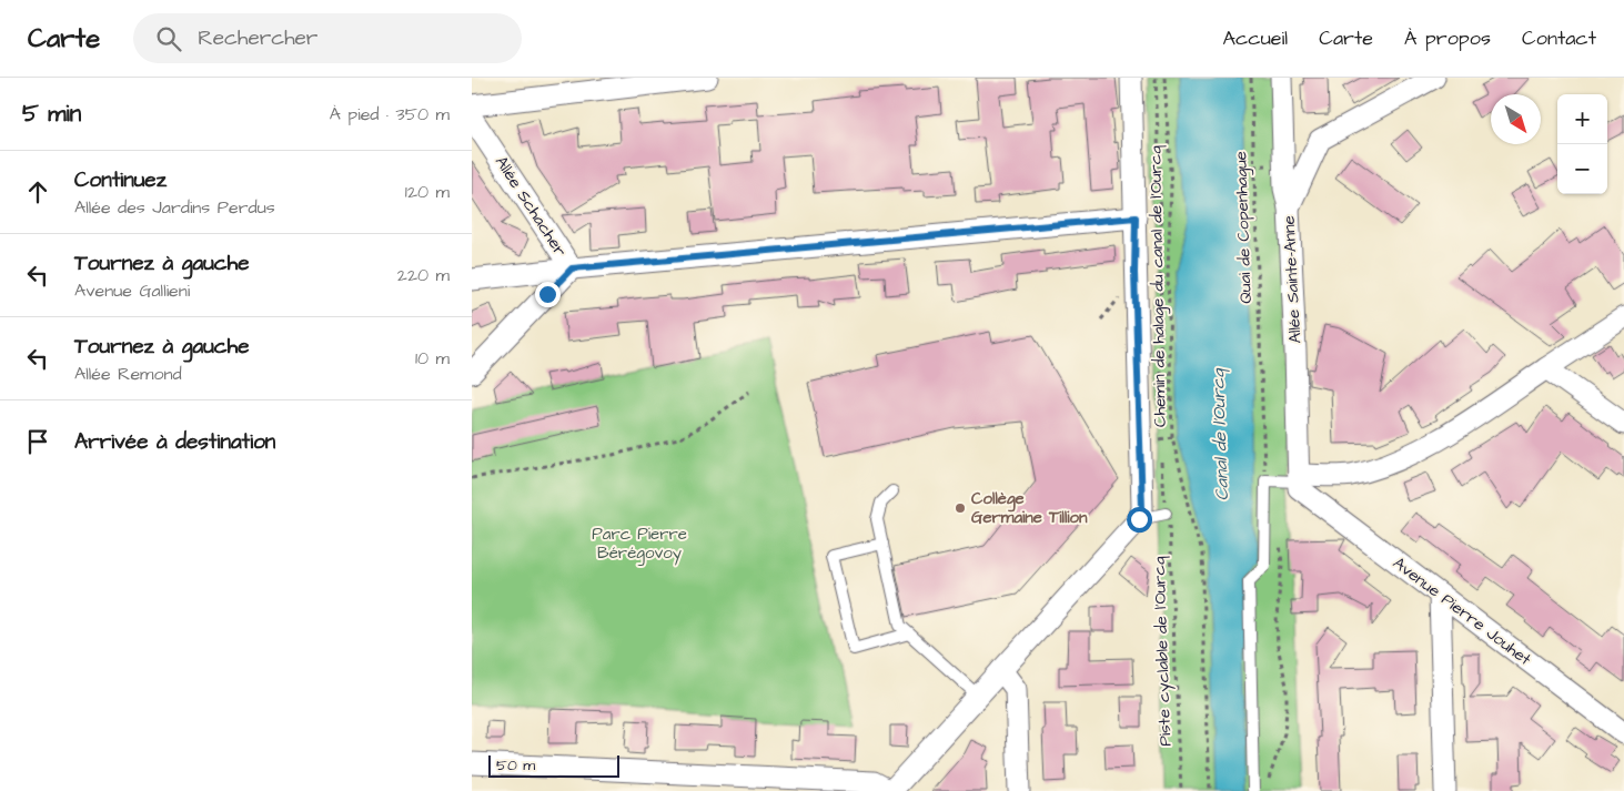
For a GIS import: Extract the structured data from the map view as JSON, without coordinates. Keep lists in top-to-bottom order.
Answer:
{
  "streets": {
    "street": ["Allée Schacher", "Allée Sainte-Anne", "Avenue Pierre Jouhet"],
    "path": ["Quai de Copenhague", "Chemin de halage du canal de l'Ourcq", "Piste cyclable de l'Ourcq"]
  },
  "crossings": [
    ["Allée Sainte-Anne", "Avenue Pierre Jouhet"]
  ],
  "water": ["Canal de l'Ourcq"],
  "parks": ["Parc Pierre Bérégovoy"],
  "places": ["Collège Germaine Tillion"],
  "scale_bar": "50 m",
  "north": "bottom right",
  "page": {
    "header": "Carte",
    "search": "Rechercher",
    "nav": [
      "Accueil",
      "Carte",
      "À propos",
      "Contact"
    ],
    "heading": ["5 min", "À pied · 350 m"],
    "map_buttons": ["+", "−"],
    "list": [
      ["Continuez", "Allée des Jardins Perdus", "120 m"],
      ["Tournez à gauche", "Avenue Gallieni", "220 m"],
      ["Tournez à gauche", "Allée Remond", "10 m"],
      "Arrivée à destination"
    ],
    "scale": "50 m"
  }
}
